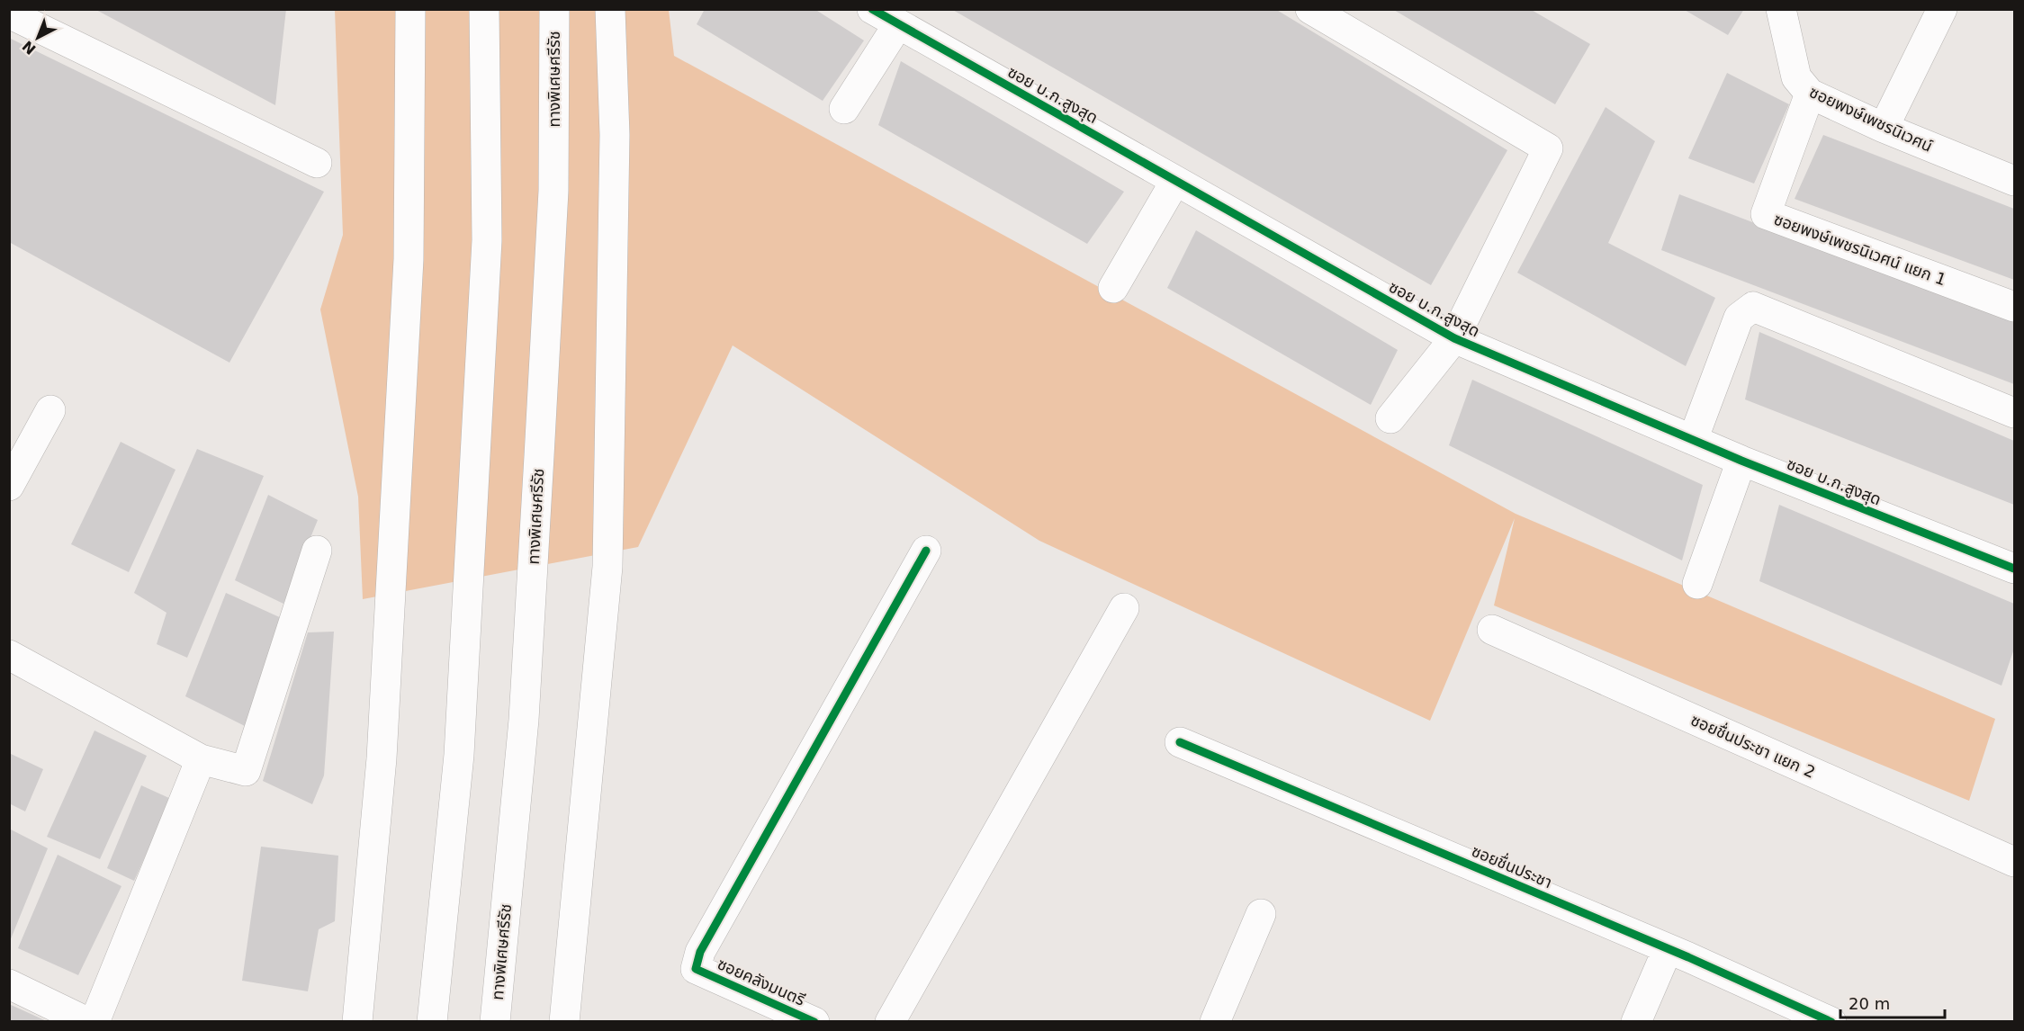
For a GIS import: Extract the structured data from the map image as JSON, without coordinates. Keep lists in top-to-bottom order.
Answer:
{
  "streets": {
    "main road": [
      "ทางพิเศษศรีรัช",
      "ซอย บ.ก.สูงสุด",
      "ซอยพงษ์เพชรนิเวศน์",
      "ซอยพงษ์เพชรนิเวศน์ แยก 1",
      "ซอยชื่นประชา แยก 2",
      "ซอยชื่นประชา",
      "ซอยคลังมนตรี"
    ]
  },
  "crossings": [
    ["ซอยพงษ์เพชรนิเวศน์", "ซอยพงษ์เพชรนิเวศน์ แยก 1"]
  ],
  "scale_bar": "20 m",
  "north": "bottom left"
}
